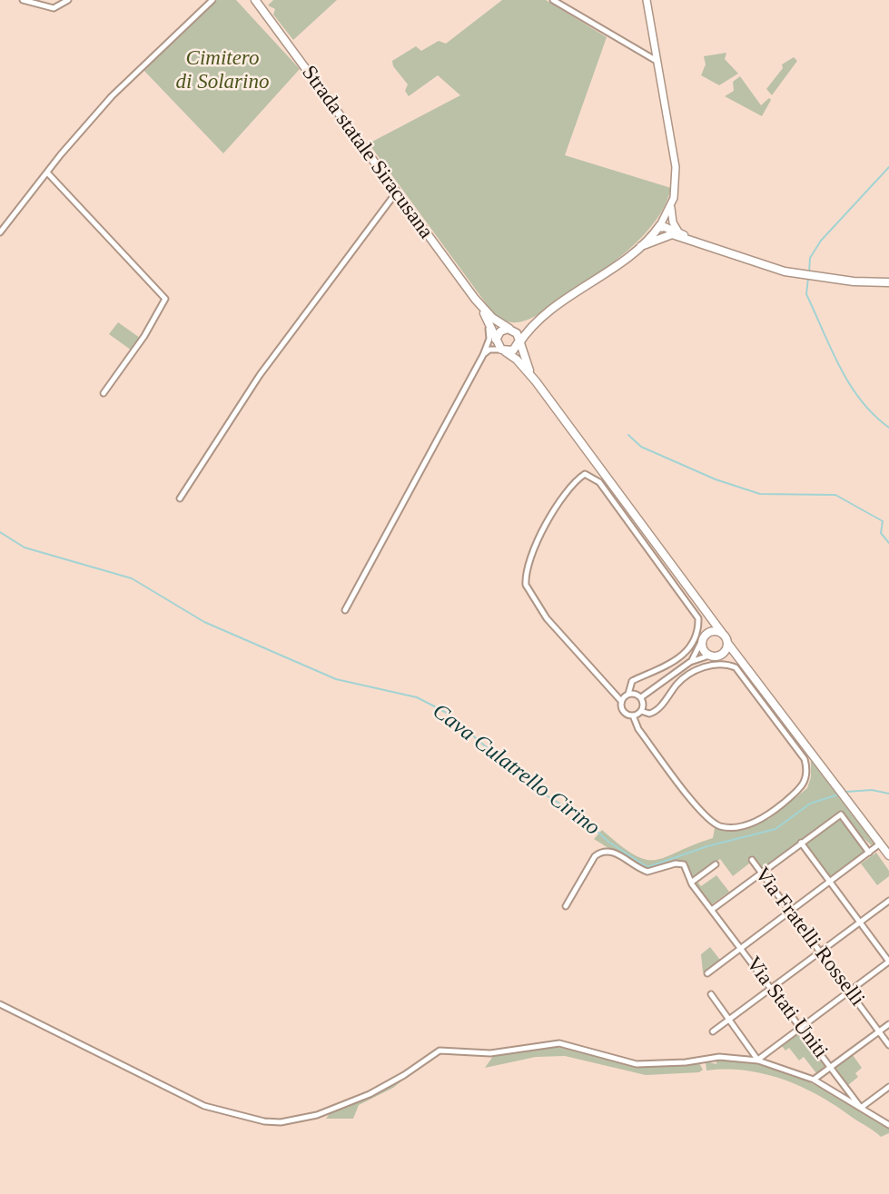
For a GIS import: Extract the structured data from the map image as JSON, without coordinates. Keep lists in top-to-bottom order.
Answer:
{
  "streets": {
    "main road": ["Strada statale Siracusana"],
    "street": ["Via Fratelli Rosselli", "Via Stati Uniti"]
  },
  "water": ["Cava Culatrello Cirino"],
  "parks": ["Cimitero di Solarino"]
}
